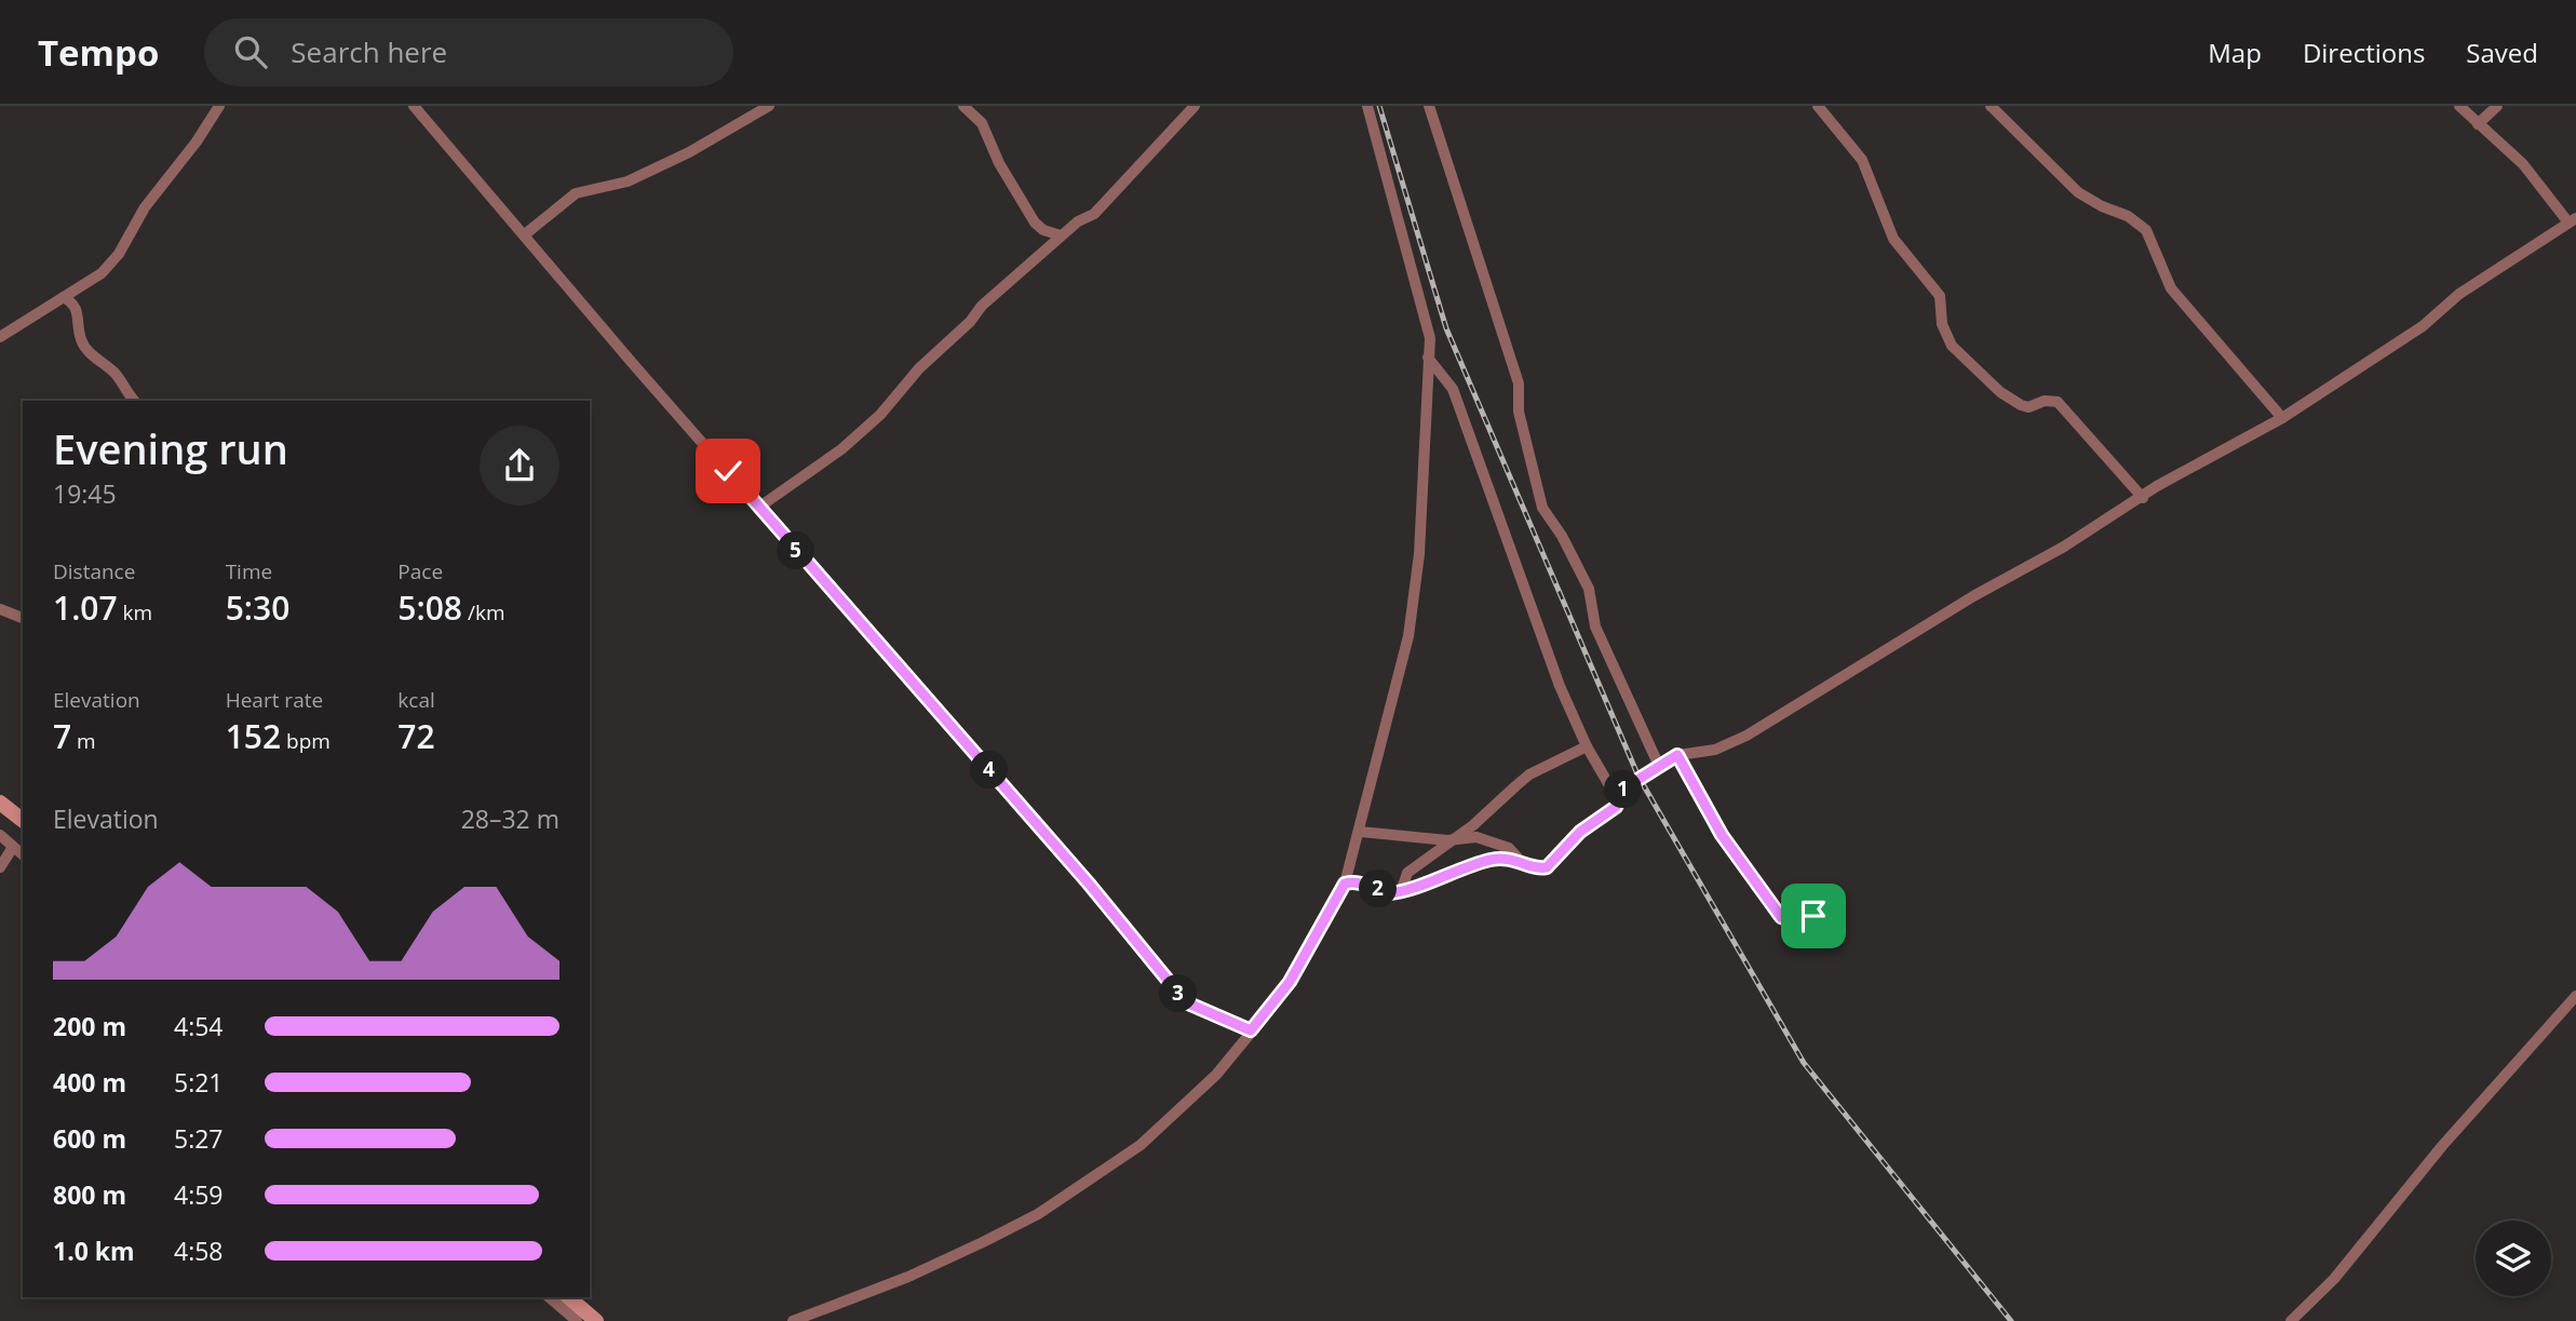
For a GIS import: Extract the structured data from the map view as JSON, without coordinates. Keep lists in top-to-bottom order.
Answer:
{
  "page": {
    "header": "Tempo",
    "search": "Search here",
    "nav": ["Map", "Directions", "Saved"],
    "heading": ["Evening run", "19:45"],
    "stats": [
      ["Distance", "1.07 km"],
      ["Time", "5:30"],
      ["Pace", "5:08 /km"],
      ["Elevation", "7 m"],
      ["Heart rate", "152 bpm"],
      ["kcal", "72"]
    ],
    "pins": [
      "5",
      "4",
      "1",
      "2",
      "3"
    ],
    "chart": ["Elevation", "28–32 m"],
    "list": [
      {
        "name": "200 m",
        "note": "4:54"
      },
      {
        "name": "400 m",
        "note": "5:21"
      },
      {
        "name": "600 m",
        "note": "5:27"
      },
      {
        "name": "800 m",
        "note": "4:59"
      },
      {
        "name": "1.0 km",
        "note": "4:58"
      }
    ]
  }
}
